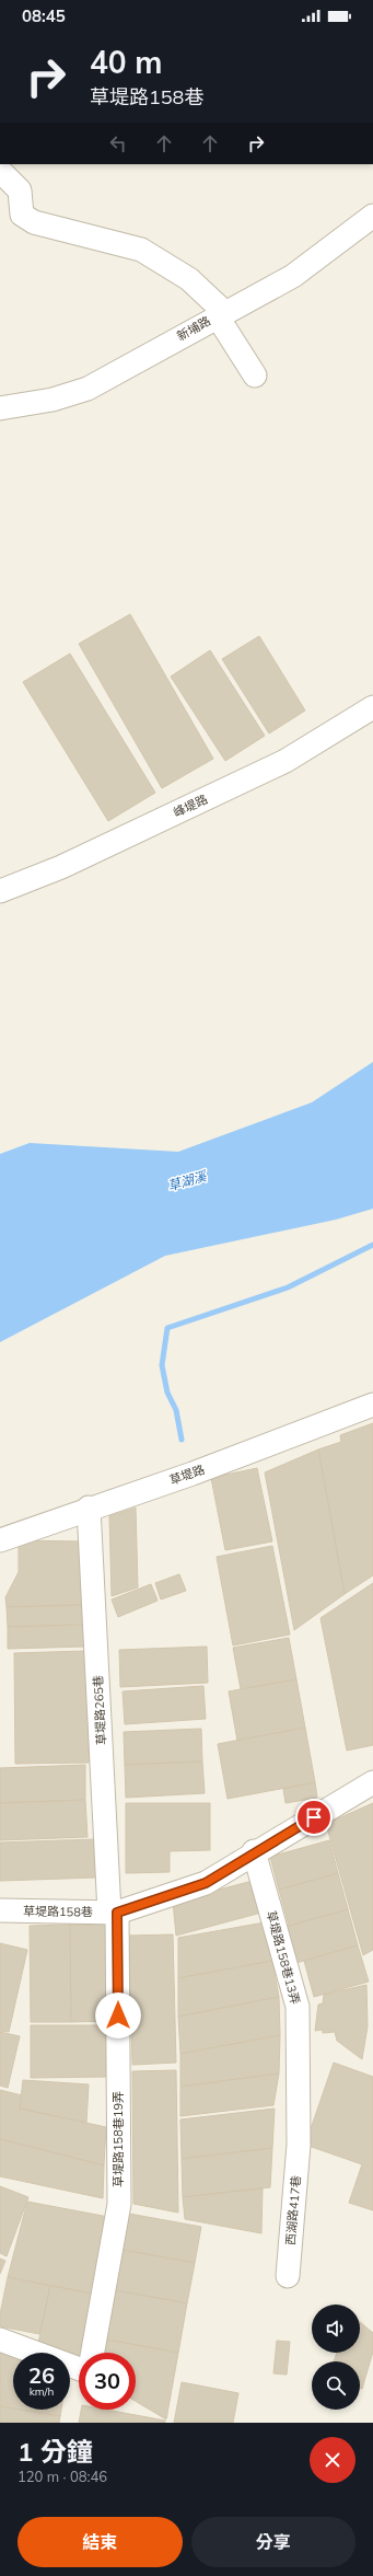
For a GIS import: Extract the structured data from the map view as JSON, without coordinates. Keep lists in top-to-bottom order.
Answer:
{
  "streets": {
    "street": [
      "新埔路",
      "峰堤路",
      "草堤路",
      "草堤路265巷",
      "草堤路158巷",
      "草堤路158巷13弄",
      "草堤路158巷19弄",
      "西湖路417巷"
    ]
  },
  "crossings": [
    ["草堤路", "草堤路265巷"],
    ["草堤路265巷", "草堤路158巷"],
    ["草堤路265巷", "草堤路158巷19弄"],
    ["草堤路158巷", "草堤路158巷13弄"],
    ["草堤路158巷", "草堤路158巷19弄"],
    ["草堤路158巷13弄", "西湖路417巷"]
  ],
  "water": ["草湖溪"],
  "page": {
    "status": "08:45",
    "turn": ["40 m", "草堤路158巷"],
    "speed": "26 km/h",
    "limit": "30",
    "heading": ["1 分鐘", "120 m · 08:46"],
    "buttons": ["結束", "分享"]
  }
}
